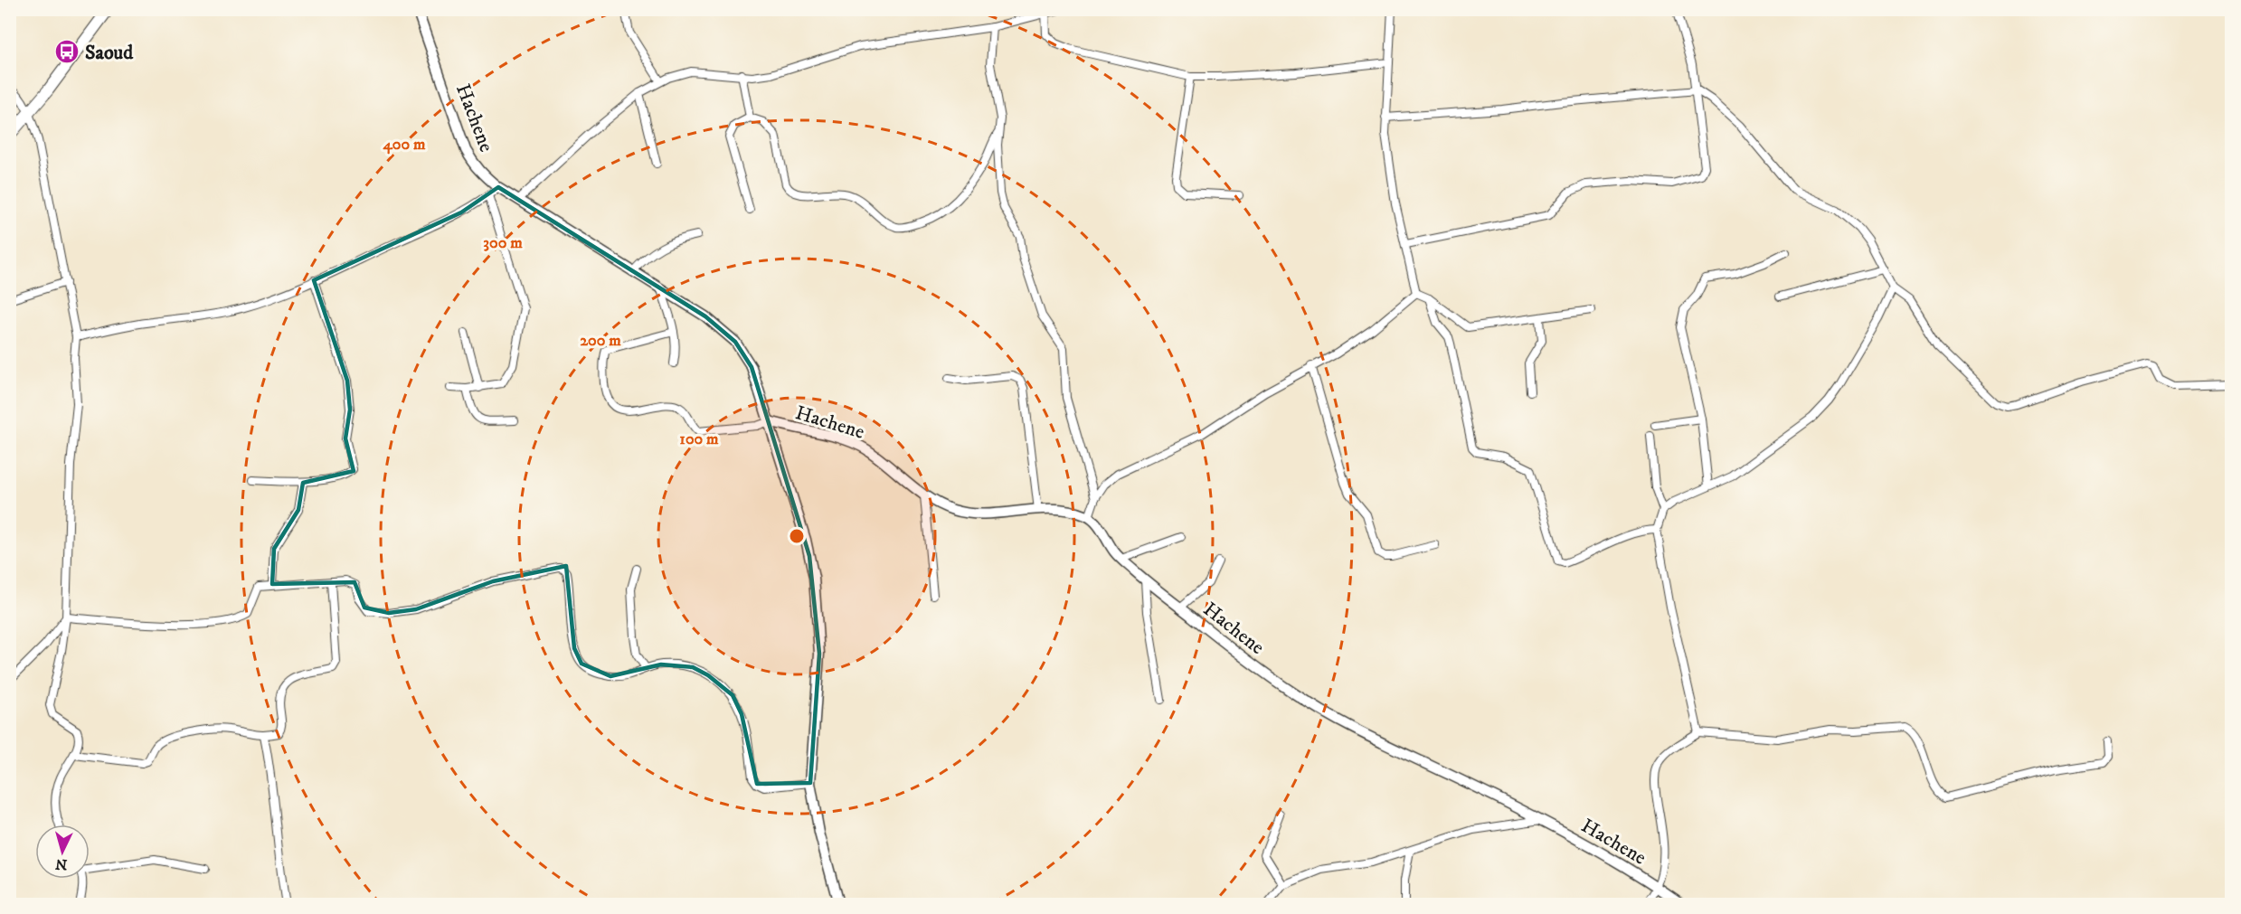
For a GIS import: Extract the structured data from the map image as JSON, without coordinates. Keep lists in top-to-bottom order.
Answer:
{
  "streets": {
    "street": ["Hachene"]
  },
  "places": {
    "bus stop": ["Saoud"]
  },
  "north": "bottom",
  "rings": [
    "400 m",
    "300 m",
    "200 m",
    "100 m"
  ]
}
